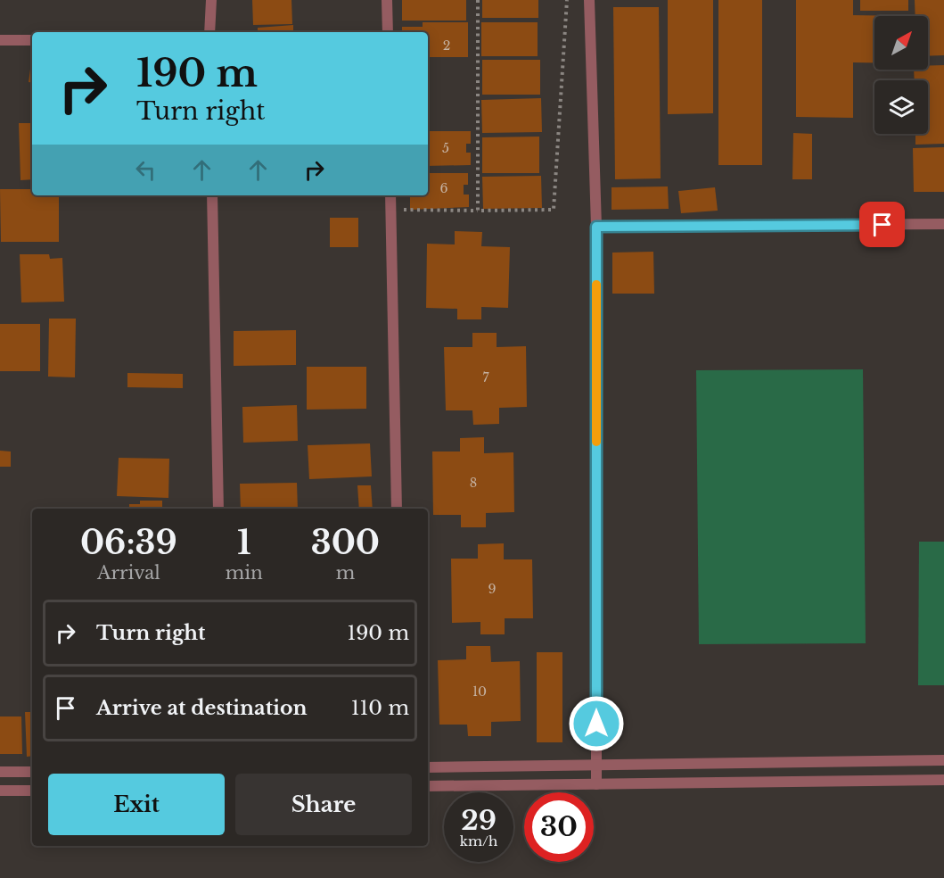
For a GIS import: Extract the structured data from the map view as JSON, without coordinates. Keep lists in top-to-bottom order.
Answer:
{
  "house_numbers": [
    "2",
    "5",
    "6",
    "7",
    "8",
    "9",
    "10"
  ],
  "north": "top right",
  "page": {
    "turn": ["190 m", "Turn right"],
    "eta": [
      "06:39",
      "Arrival",
      "1",
      "min",
      "300",
      "m"
    ],
    "list": [
      {
        "name": "Turn right",
        "value": "190 m"
      },
      {
        "name": "Arrive at destination",
        "value": "110 m"
      }
    ],
    "buttons": ["Exit", "Share"],
    "speed": "29 km/h",
    "limit": "30"
  }
}
